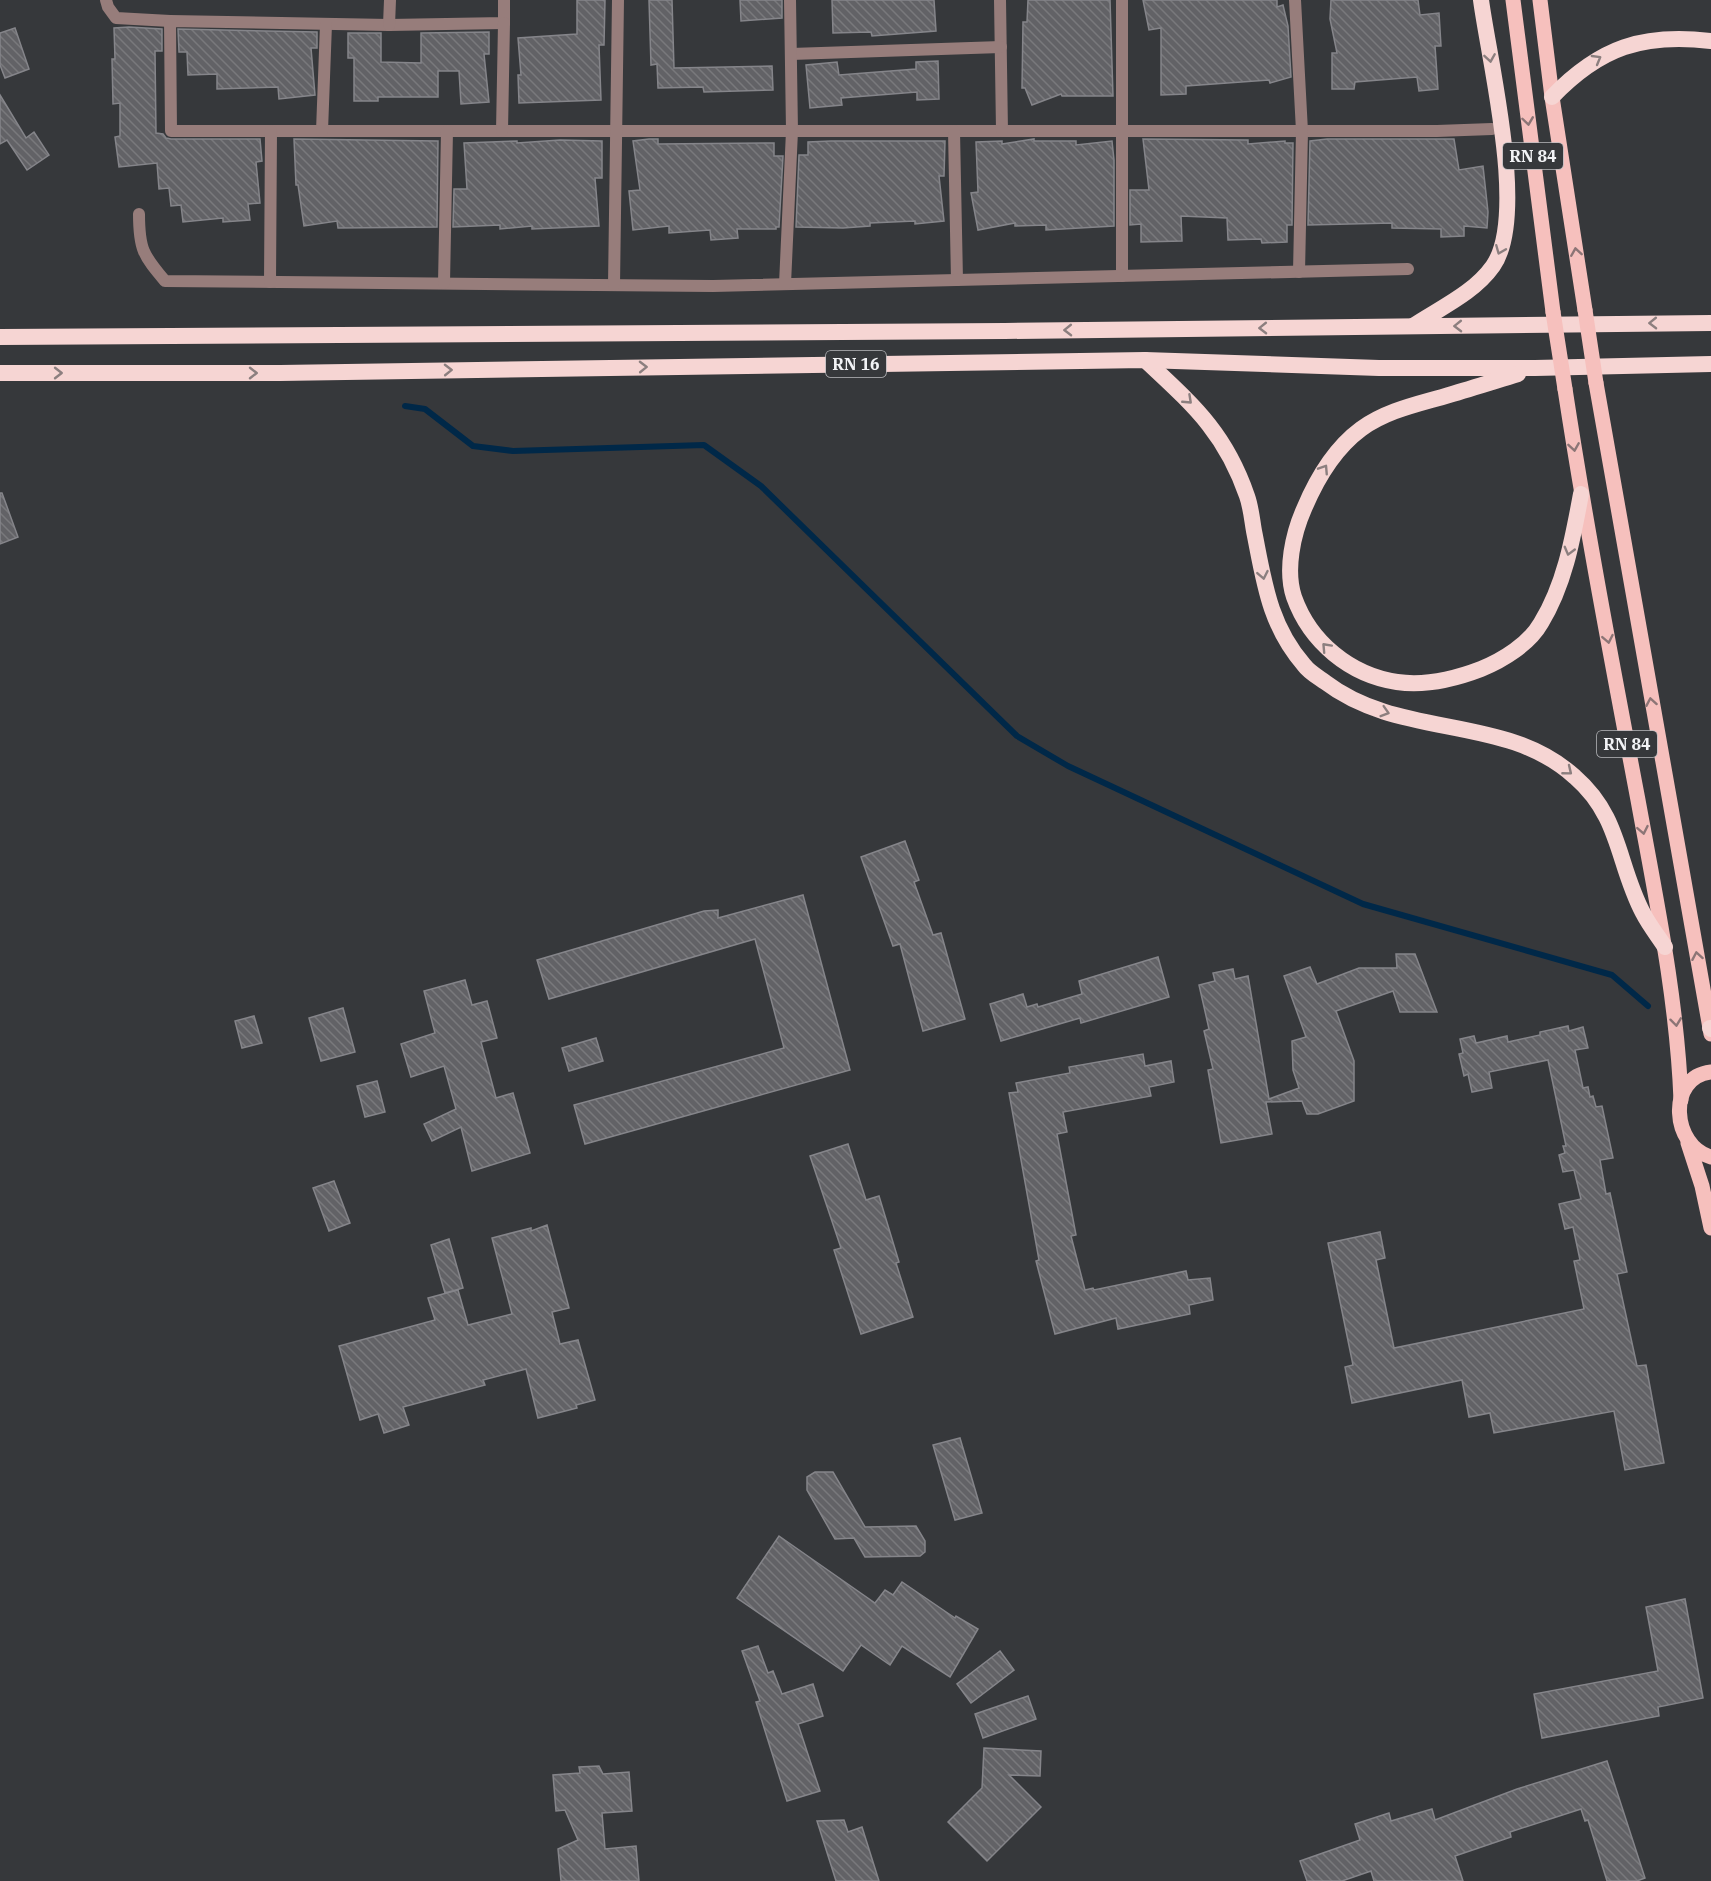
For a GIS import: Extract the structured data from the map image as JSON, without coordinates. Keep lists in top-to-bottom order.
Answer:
{
  "streets": {
    "highway": ["RN 16"],
    "main road": ["RN 84"]
  }
}
